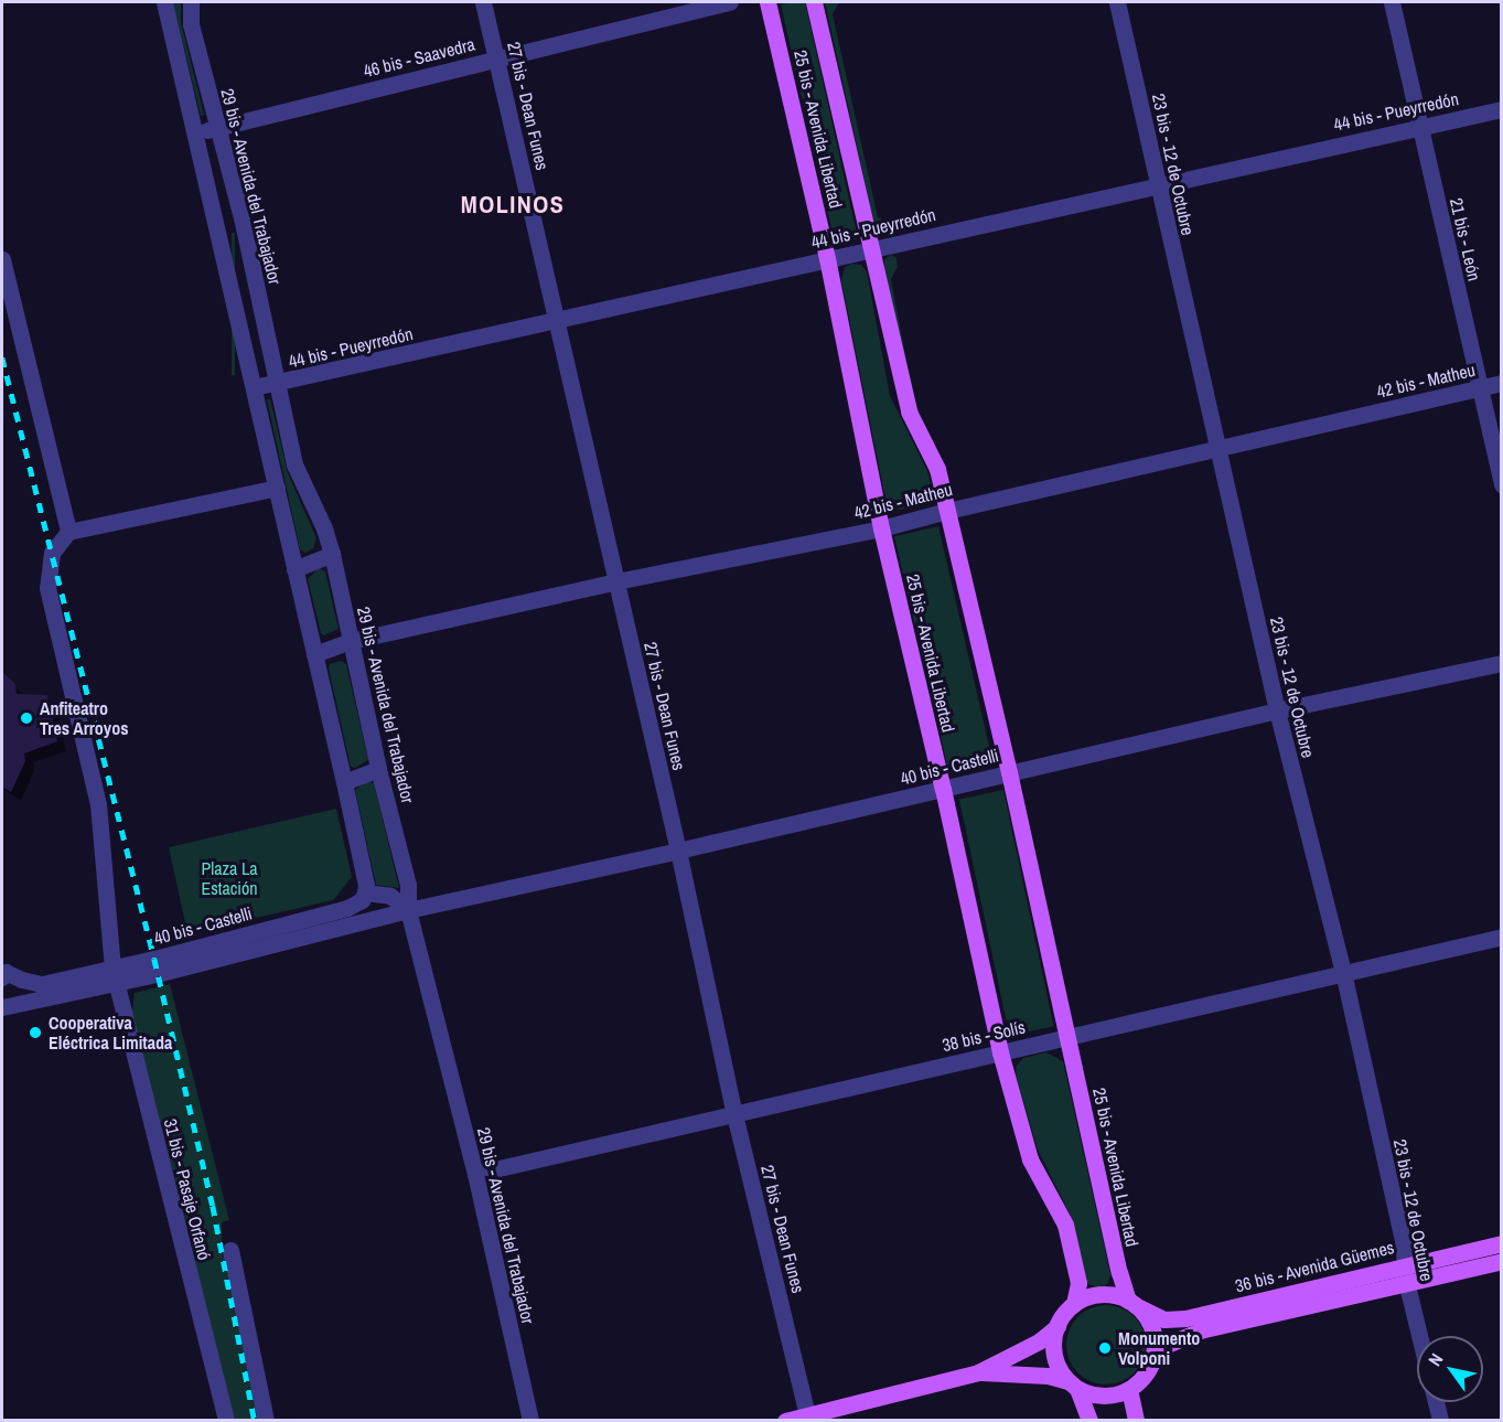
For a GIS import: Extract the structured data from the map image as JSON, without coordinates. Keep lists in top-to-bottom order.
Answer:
{
  "streets": {
    "main road": ["25 bis - Avenida Libertad", "36 bis - Avenida Güemes"],
    "street": [
      "46 bis - Saavedra",
      "27 bis - Dean Funes",
      "44 bis - Pueyrredón",
      "23 bis - 12 de Octubre",
      "29 bis - Avenida del Trabajador",
      "21 bis - León",
      "42 bis - Matheu",
      "40 bis - Castelli",
      "38 bis - Solís",
      "31 bis - Pasaje Orfanó"
    ]
  },
  "crossings": [
    ["46 bis - Saavedra", "27 bis - Dean Funes"],
    ["46 bis - Saavedra", "29 bis - Avenida del Trabajador"],
    ["27 bis - Dean Funes", "44 bis - Pueyrredón"],
    ["27 bis - Dean Funes", "42 bis - Matheu"],
    ["27 bis - Dean Funes", "40 bis - Castelli"],
    ["27 bis - Dean Funes", "38 bis - Solís"],
    ["44 bis - Pueyrredón", "25 bis - Avenida Libertad"],
    ["44 bis - Pueyrredón", "23 bis - 12 de Octubre"],
    ["44 bis - Pueyrredón", "29 bis - Avenida del Trabajador"],
    ["44 bis - Pueyrredón", "21 bis - León"],
    ["25 bis - Avenida Libertad", "42 bis - Matheu"],
    ["25 bis - Avenida Libertad", "40 bis - Castelli"],
    ["25 bis - Avenida Libertad", "38 bis - Solís"],
    ["25 bis - Avenida Libertad", "36 bis - Avenida Güemes"],
    ["23 bis - 12 de Octubre", "42 bis - Matheu"],
    ["23 bis - 12 de Octubre", "40 bis - Castelli"],
    ["23 bis - 12 de Octubre", "38 bis - Solís"],
    ["23 bis - 12 de Octubre", "36 bis - Avenida Güemes"],
    ["29 bis - Avenida del Trabajador", "42 bis - Matheu"],
    ["29 bis - Avenida del Trabajador", "40 bis - Castelli"],
    ["29 bis - Avenida del Trabajador", "38 bis - Solís"],
    ["21 bis - León", "42 bis - Matheu"],
    ["40 bis - Castelli", "31 bis - Pasaje Orfanó"]
  ],
  "districts": ["MOLINOS"],
  "parks": ["Plaza La Estación"],
  "places": ["Anfiteatro Tres Arroyos", "Cooperativa Eléctrica Limitada", "Monumento Volponi"],
  "north": "top left"
}
